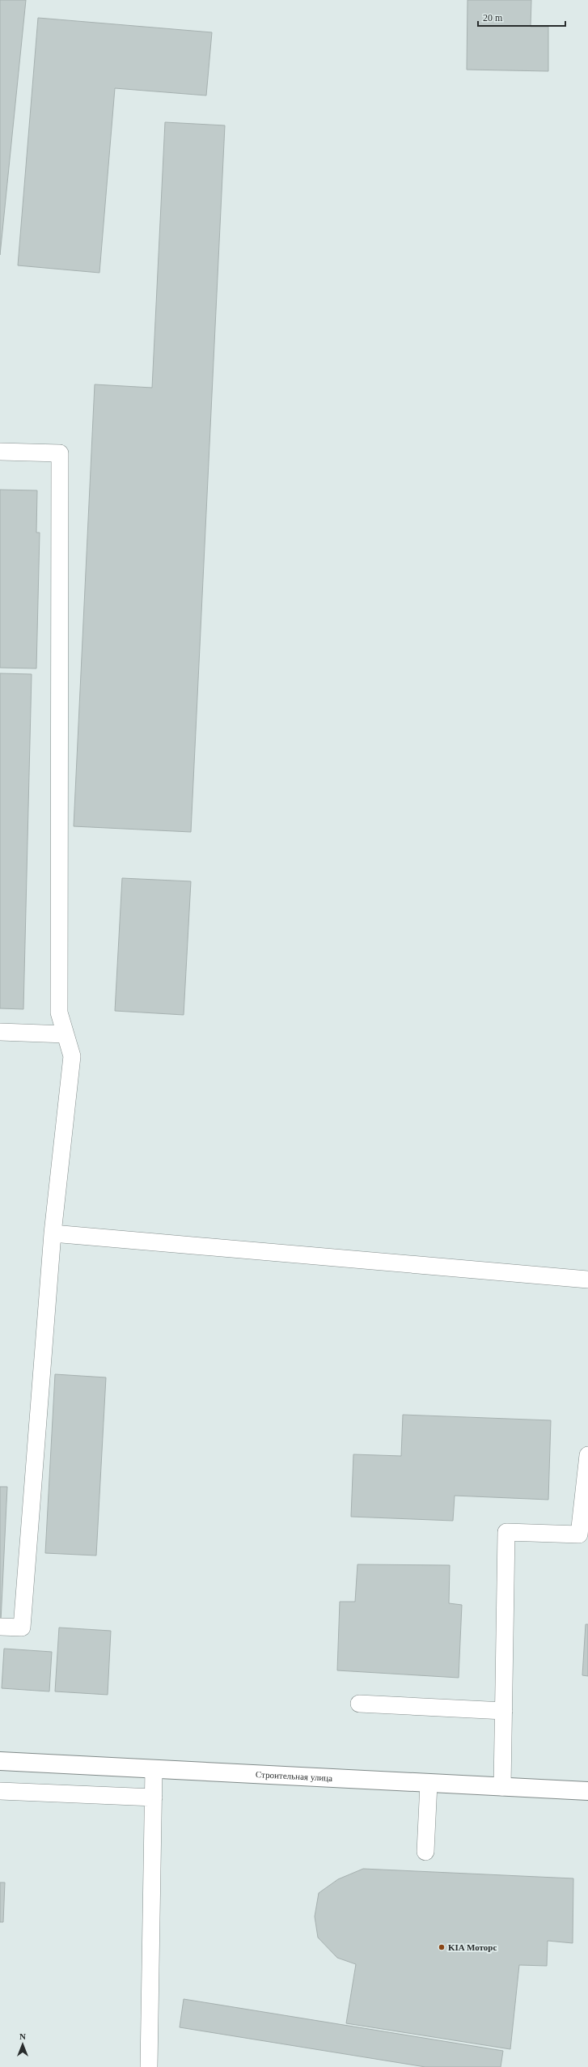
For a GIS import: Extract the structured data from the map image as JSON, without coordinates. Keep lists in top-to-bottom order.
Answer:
{
  "streets": {
    "street": ["Строительная улица"]
  },
  "places": ["KIA Моторс"],
  "scale_bar": "20 m",
  "north": "top"
}
